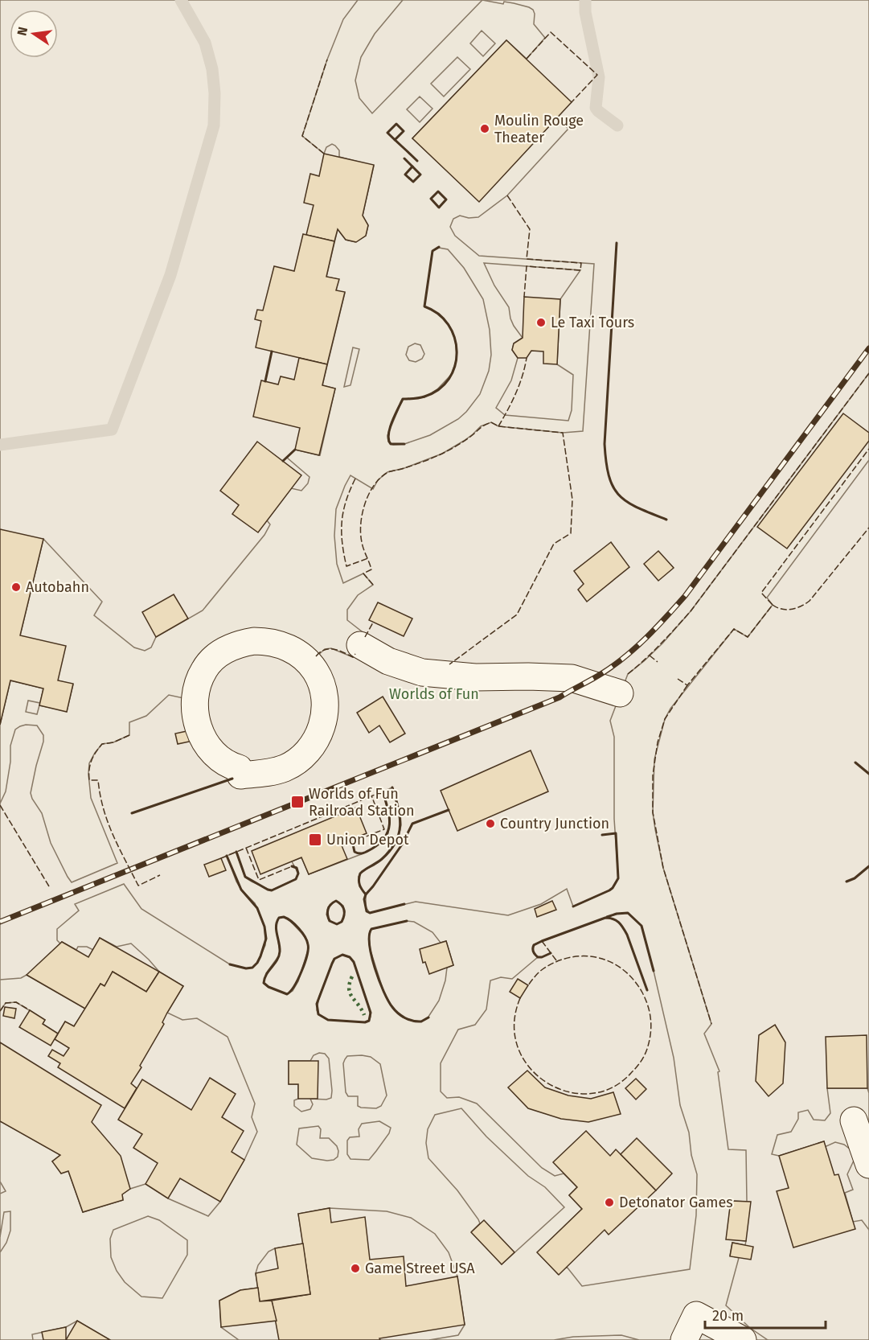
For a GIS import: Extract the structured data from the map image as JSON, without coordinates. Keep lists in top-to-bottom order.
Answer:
{
  "parks": ["Worlds of Fun"],
  "places": {
    "other": [
      "Moulin Rouge Theater",
      "Le Taxi Tours",
      "Autobahn",
      "Country Junction",
      "Detonator Games",
      "Game Street USA"
    ],
    "transit": ["Worlds of Fun Railroad Station", "Union Depot"]
  },
  "scale_bar": "20 m",
  "north": "left"
}
